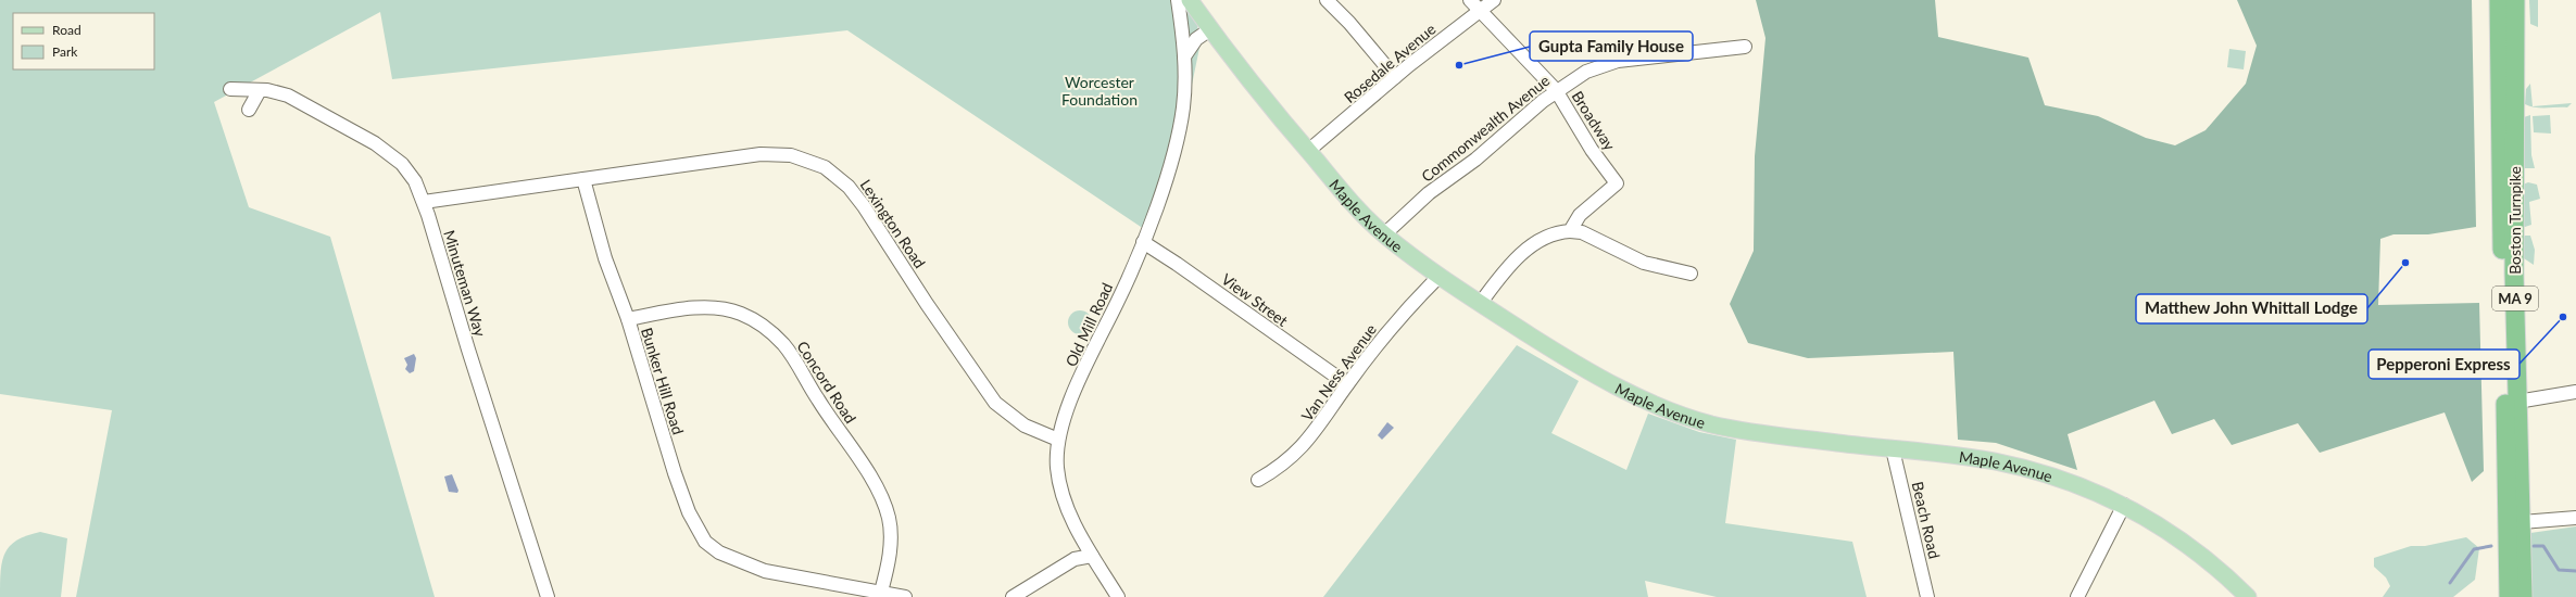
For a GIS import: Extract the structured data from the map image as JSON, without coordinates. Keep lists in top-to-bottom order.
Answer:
{
  "streets": {
    "highway": ["Boston Turnpike", "MA 9"],
    "main road": ["Maple Avenue"],
    "street": [
      "Rosedale Avenue",
      "Broadway",
      "Commonwealth Avenue",
      "Lexington Road",
      "Minuteman Way",
      "View Street",
      "Old Mill Road",
      "Van Ness Avenue",
      "Bunker Hill Road",
      "Concord Road",
      "Beach Road"
    ]
  },
  "crossings": [
    ["Rosedale Avenue", "Broadway"],
    ["Rosedale Avenue", "Maple Avenue"],
    ["Broadway", "Commonwealth Avenue"],
    ["Commonwealth Avenue", "Maple Avenue"],
    ["Maple Avenue", "Van Ness Avenue"],
    ["Maple Avenue", "Beach Road"],
    ["Lexington Road", "Old Mill Road"],
    ["Lexington Road", "Bunker Hill Road"],
    ["View Street", "Old Mill Road"],
    ["View Street", "Van Ness Avenue"],
    ["Bunker Hill Road", "Concord Road"]
  ],
  "parks": ["Worcester Foundation"],
  "places": ["Gupta Family House", "Matthew John Whittall Lodge", "Pepperoni Express"],
  "legend": ["Road", "Park"]
}
